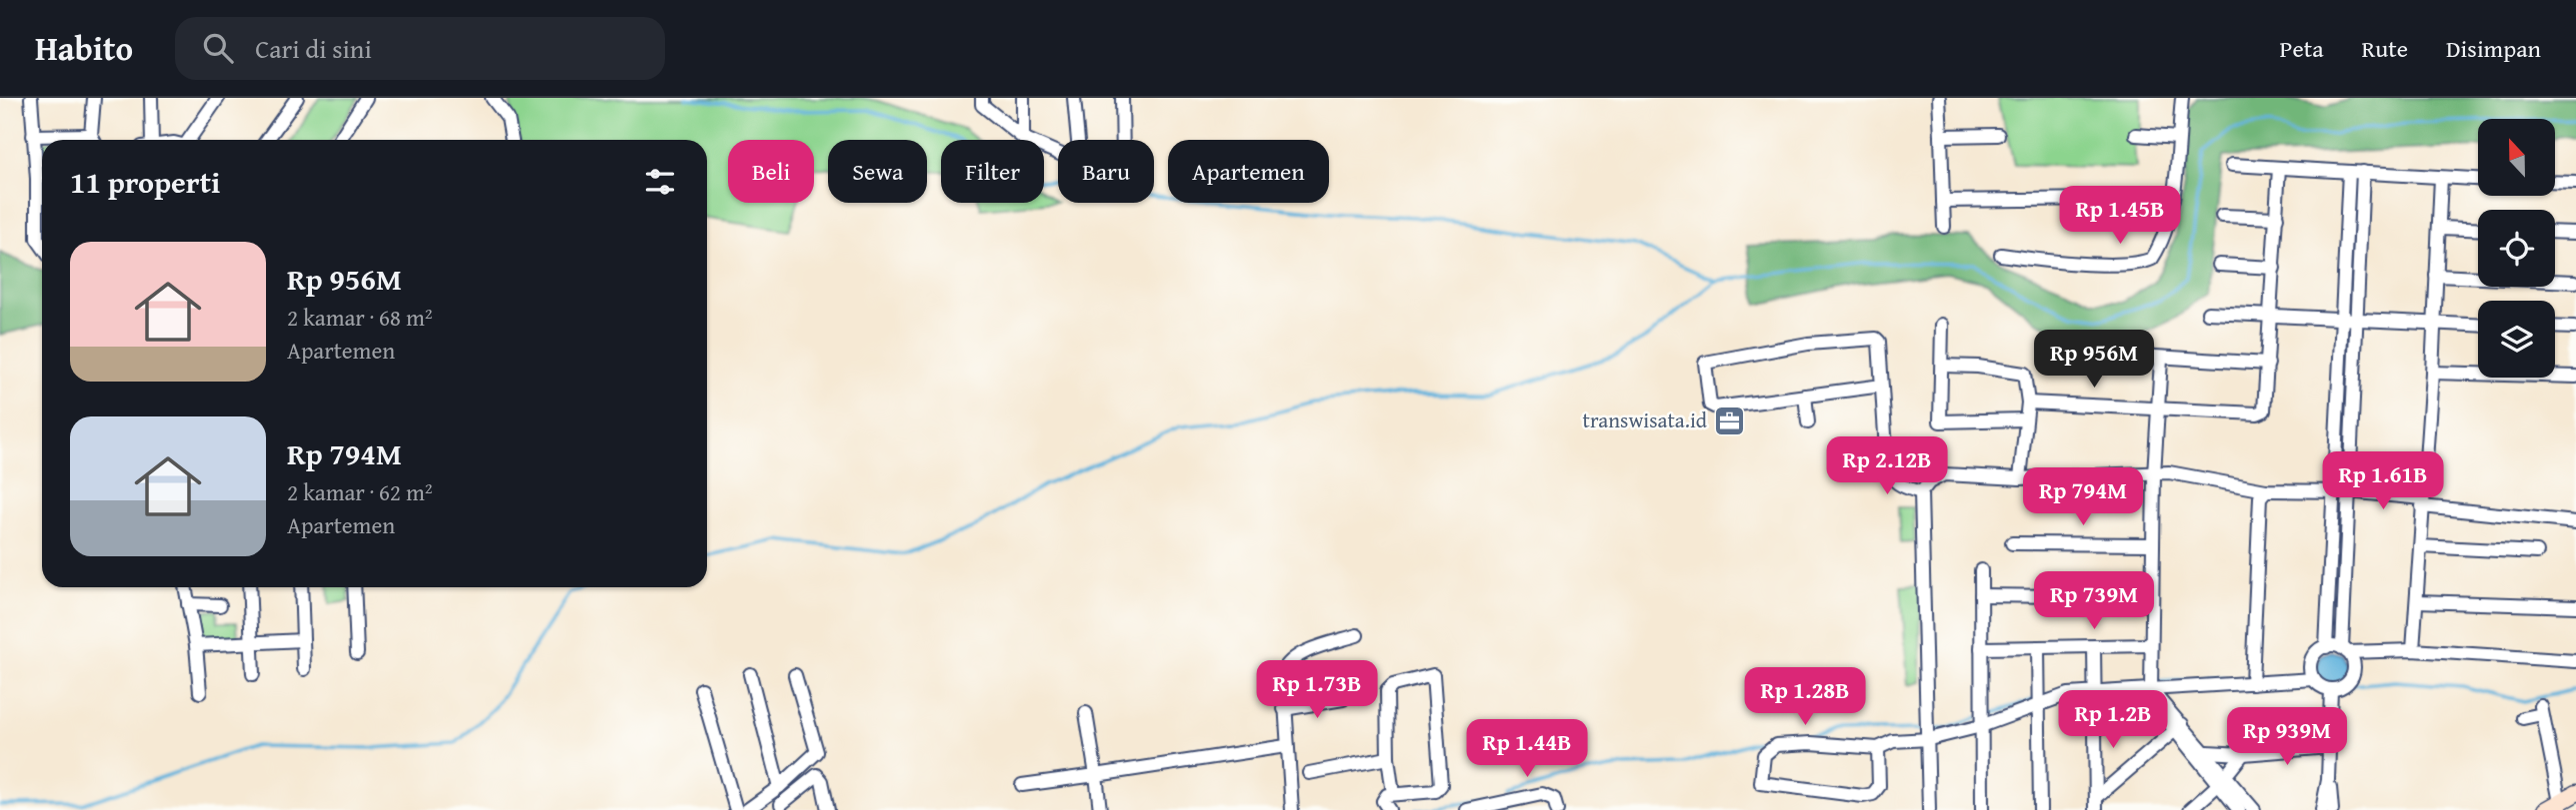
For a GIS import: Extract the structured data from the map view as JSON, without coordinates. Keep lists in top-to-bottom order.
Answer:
{
  "places": {
    "office": ["transwisata.id"]
  },
  "north": "top",
  "page": {
    "header": "Habito",
    "search": "Cari di sini",
    "nav": ["Peta", "Rute", "Disimpan"],
    "chip": [
      "Beli",
      "Sewa",
      "Filter",
      "Baru",
      "Apartemen"
    ],
    "heading": "11 properti",
    "price": [
      "Rp 1.45B",
      "Rp 956M",
      "Rp 2.12B",
      "Rp 1.61B",
      "Rp 794M",
      "Rp 739M",
      "Rp 1.73B",
      "Rp 1.28B",
      "Rp 1.2B",
      "Rp 939M",
      "Rp 1.44B"
    ],
    "list": [
      {
        "name": "Rp 956M",
        "note": "2 kamar · 68 m² · Apartemen"
      },
      {
        "name": "Rp 794M",
        "note": "2 kamar · 62 m² · Apartemen"
      }
    ]
  }
}
